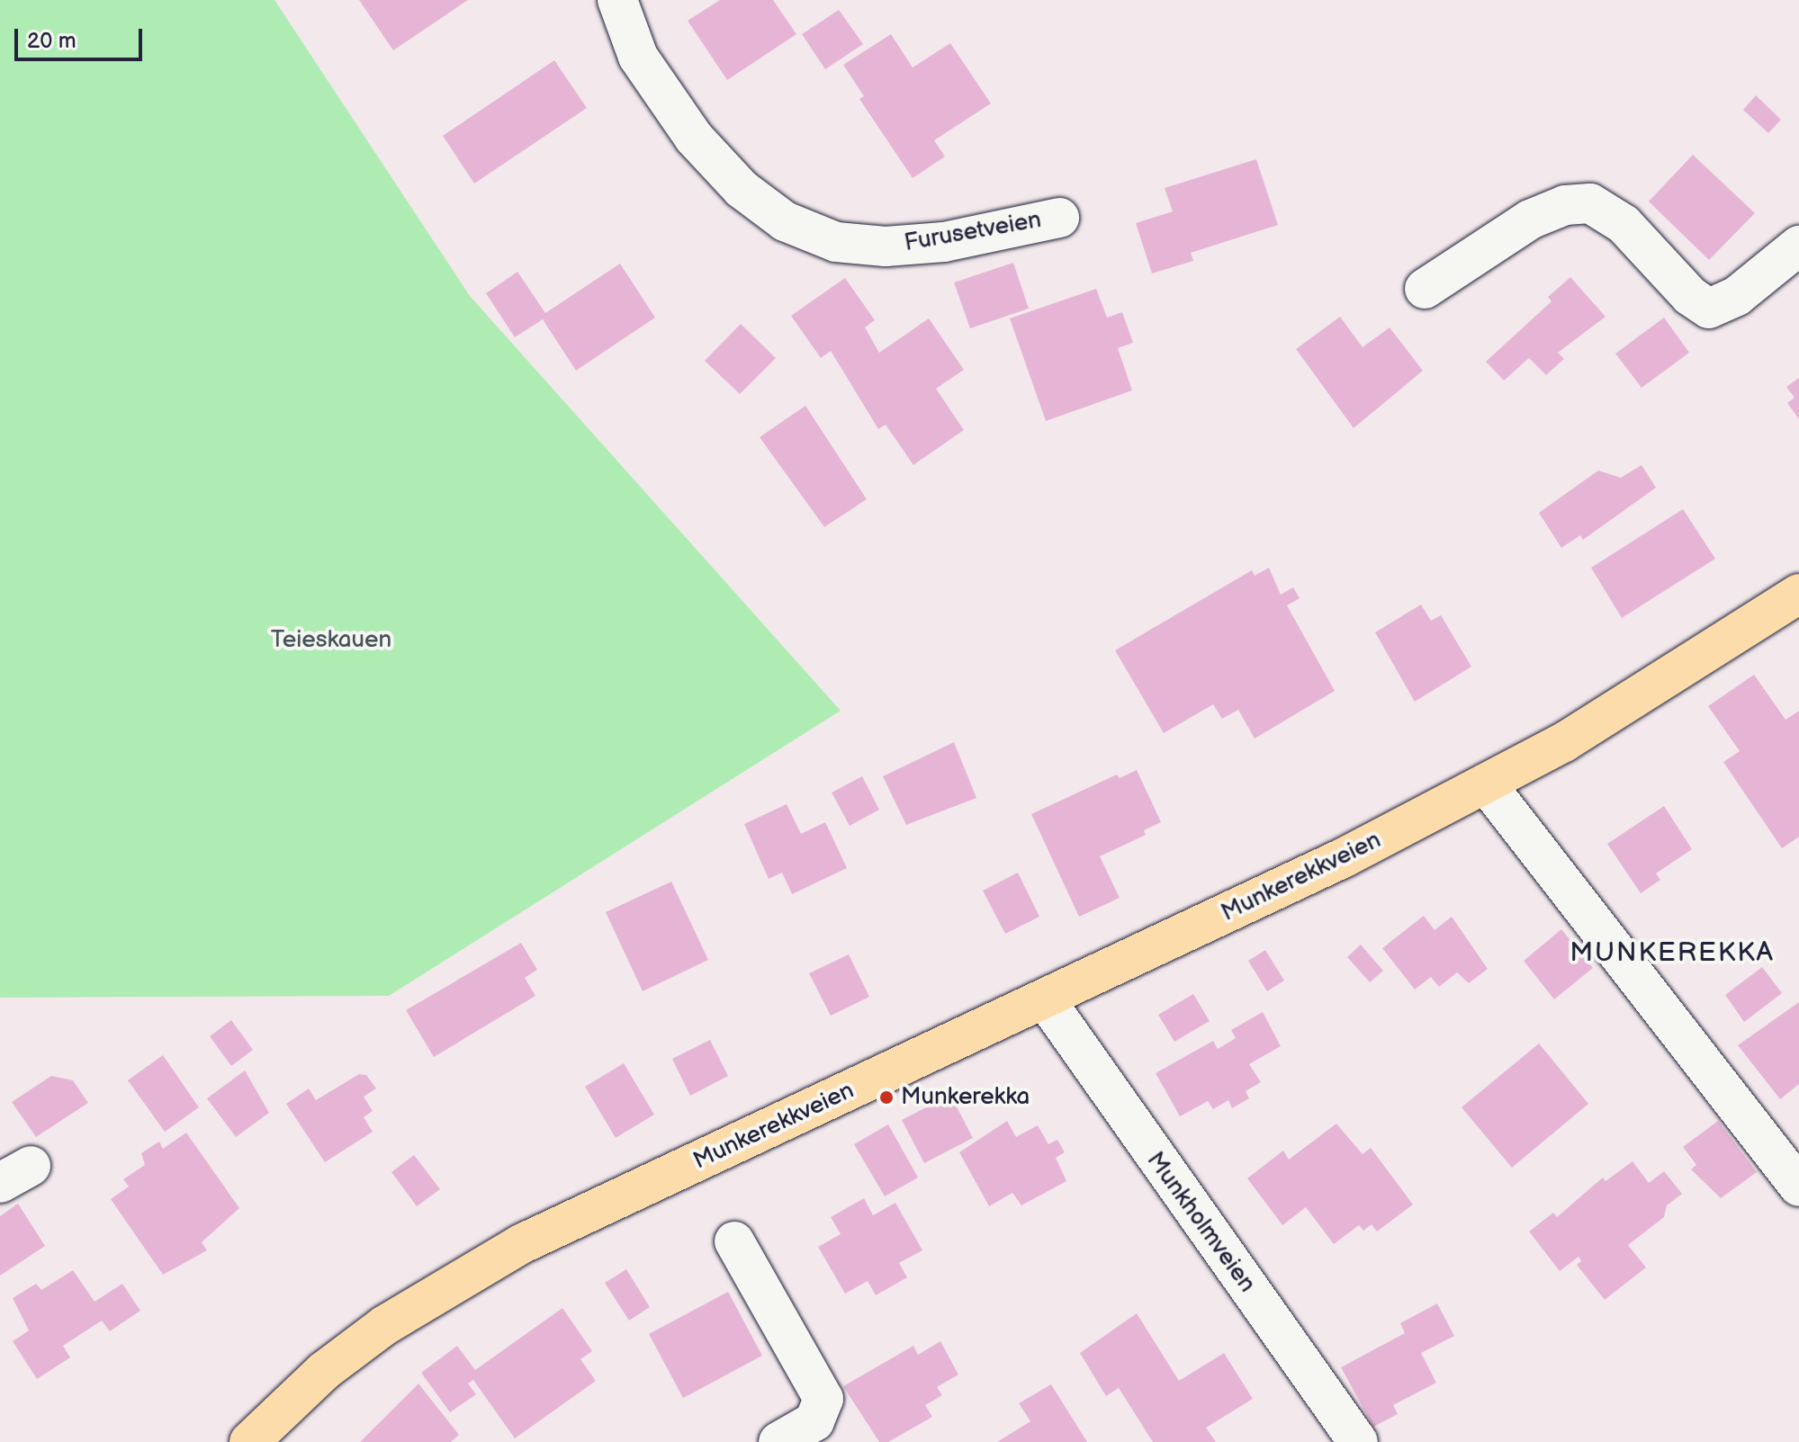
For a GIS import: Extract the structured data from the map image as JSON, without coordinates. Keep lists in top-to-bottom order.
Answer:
{
  "streets": {
    "main road": ["Munkerekkveien"],
    "street": ["Furusetveien", "Munkholmveien"]
  },
  "crossings": [
    ["Munkerekkveien", "Munkholmveien"]
  ],
  "districts": ["MUNKEREKKA"],
  "parks": ["Teieskauen"],
  "places": ["Munkerekka"],
  "scale_bar": "20 m"
}
